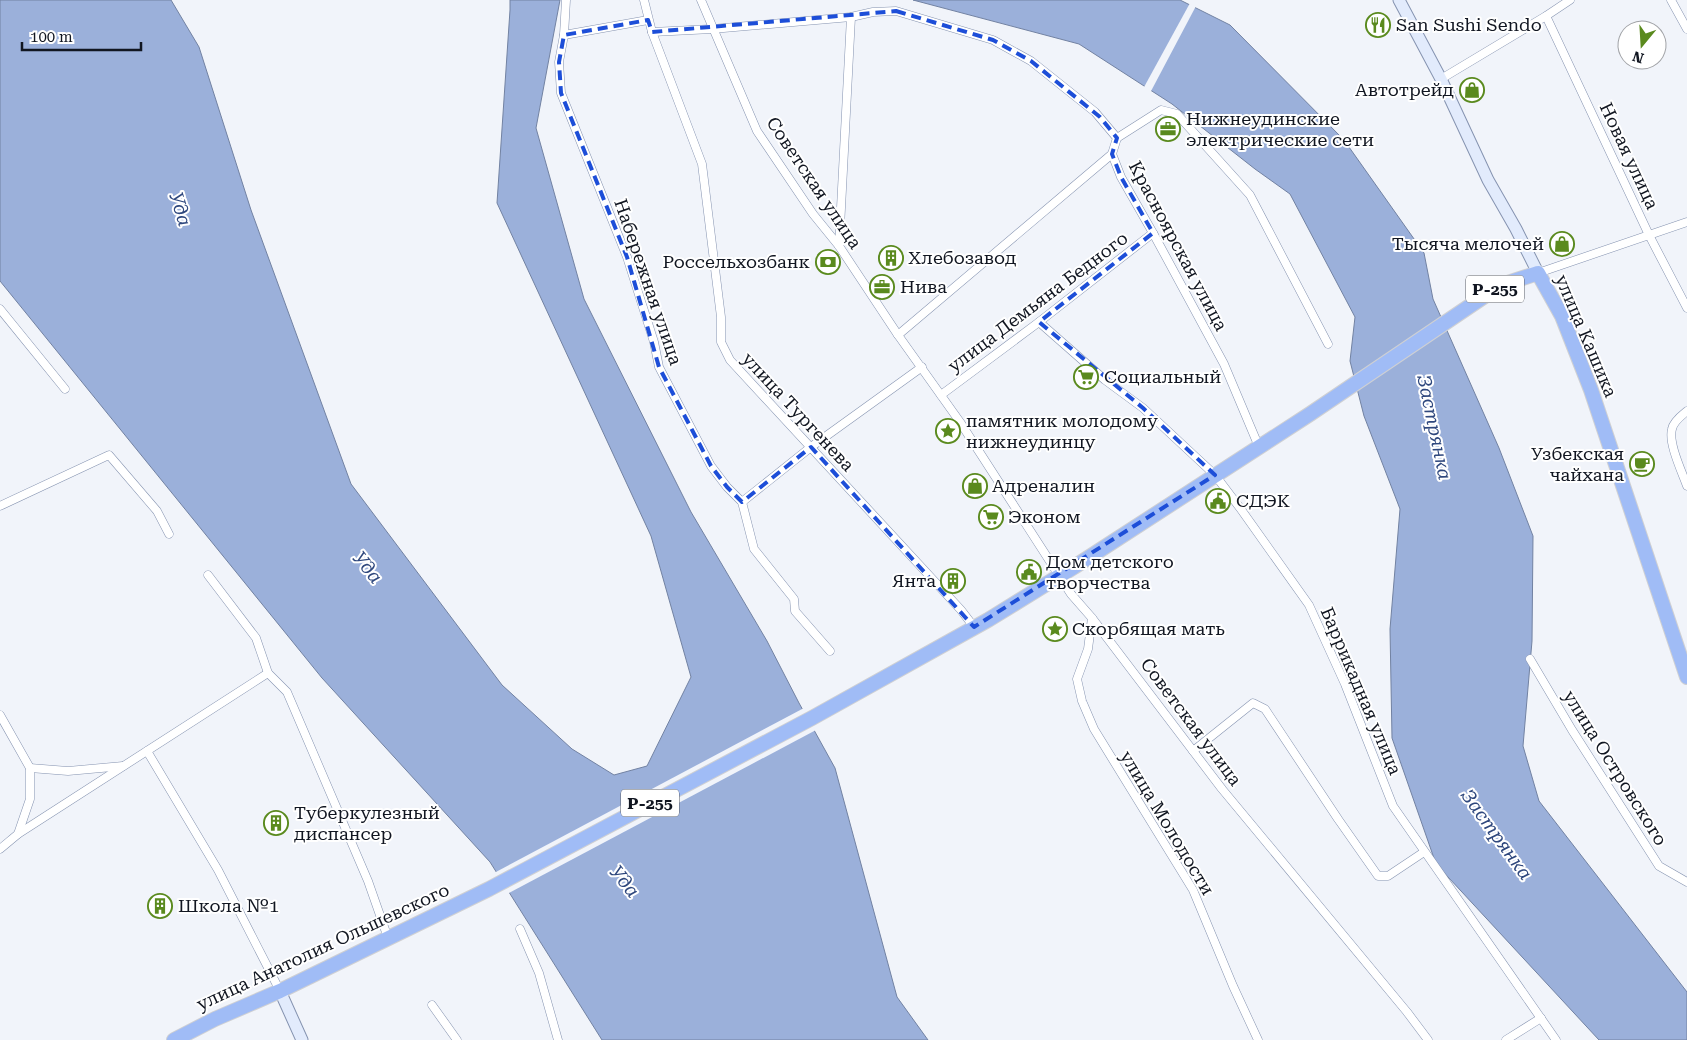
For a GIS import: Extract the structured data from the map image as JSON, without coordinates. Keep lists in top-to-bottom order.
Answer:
{
  "streets": {
    "highway": ["Р-255", "улица Кашика", "улица Анатолия Ольшевского"],
    "street": [
      "Новая улица",
      "Советская улица",
      "Красноярская улица",
      "Набережная улица",
      "улица Демьяна Бедного",
      "улица Тургенева",
      "Баррикадная улица",
      "улица Островского",
      "улица Молодости"
    ]
  },
  "crossings": [
    ["Советская улица", "Р-255"],
    ["Советская улица", "улица Демьяна Бедного"],
    ["Советская улица", "улица Молодости"],
    ["Красноярская улица", "Р-255"],
    ["Красноярская улица", "улица Демьяна Бедного"],
    ["Р-255", "улица Кашика"],
    ["Р-255", "улица Тургенева"],
    ["Р-255", "Баррикадная улица"],
    ["Р-255", "улица Анатолия Ольшевского"],
    ["улица Демьяна Бедного", "Баррикадная улица"],
    ["улица Тургенева", "улица Анатолия Ольшевского"]
  ],
  "water": ["Уда", "Застрянка"],
  "places": {
    "restaurant": ["San Sushi Sendo"],
    "shop": ["Автотрейд", "Тысяча мелочей", "Адреналин"],
    "office": ["Нижнеудинские электрические сети", "Нива"],
    "building": [
      "Хлебозавод",
      "Янта",
      "Туберкулезный диспансер",
      "Школа №1"
    ],
    "bank": ["Россельхозбанк"],
    "supermarket": ["Социальный", "Эконом"],
    "place": ["памятник молодому нижнеудинцу", "Скорбящая мать"],
    "cafe": ["Узбекская чайхана"],
    "public building": ["СДЭК", "Дом детского творчества"]
  },
  "scale_bar": "100 m",
  "north": "bottom"
}
